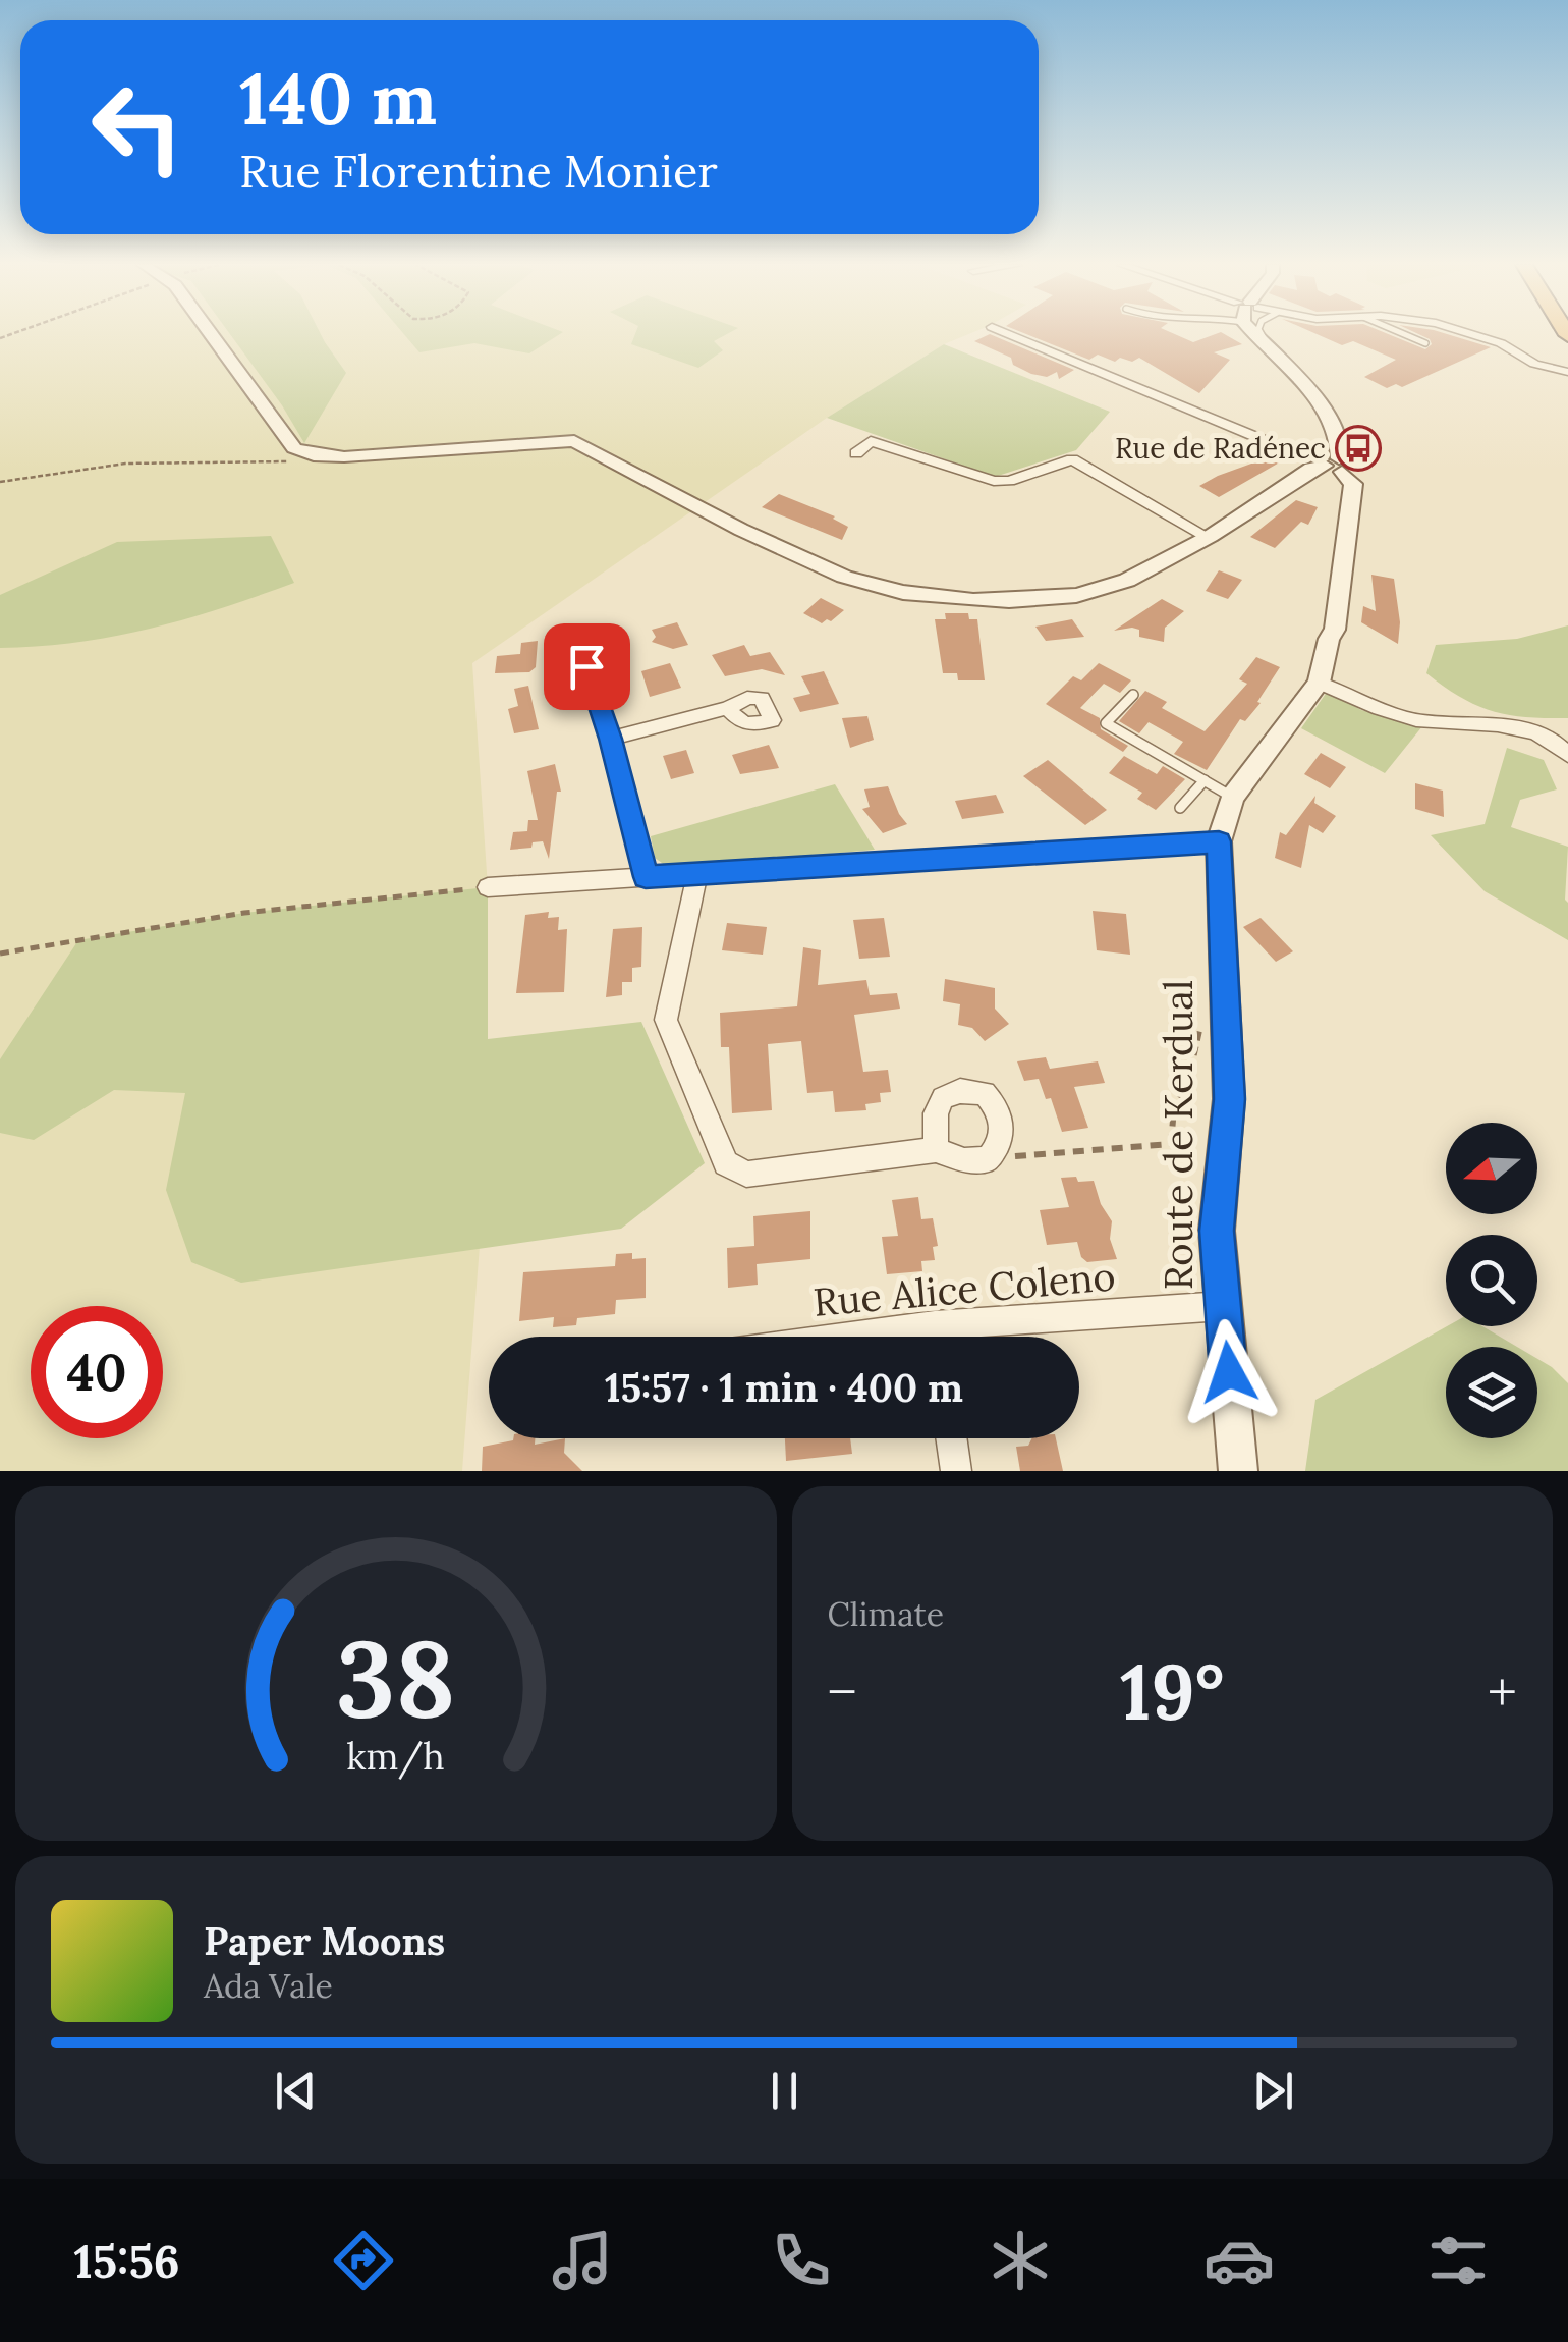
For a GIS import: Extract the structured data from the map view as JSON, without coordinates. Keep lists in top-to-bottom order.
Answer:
{
  "streets": {
    "street": ["Route de Kerdual", "Rue Alice Coleno"]
  },
  "crossings": [
    ["Route de Kerdual", "Rue Alice Coleno"]
  ],
  "places": {
    "bus stop": ["Rue de Radénec"]
  },
  "north": "left",
  "page": {
    "turn": ["140 m", "Rue Florentine Monier"],
    "limit": "40",
    "trip": "15:57 · 1 min · 400 m",
    "tile": "Climate",
    "heat": ["−", "19°", "+"],
    "song": ["Paper Moons", "Ada Vale"],
    "tabs": "15:56",
    "gauge": ["38", "km/h"]
  }
}
